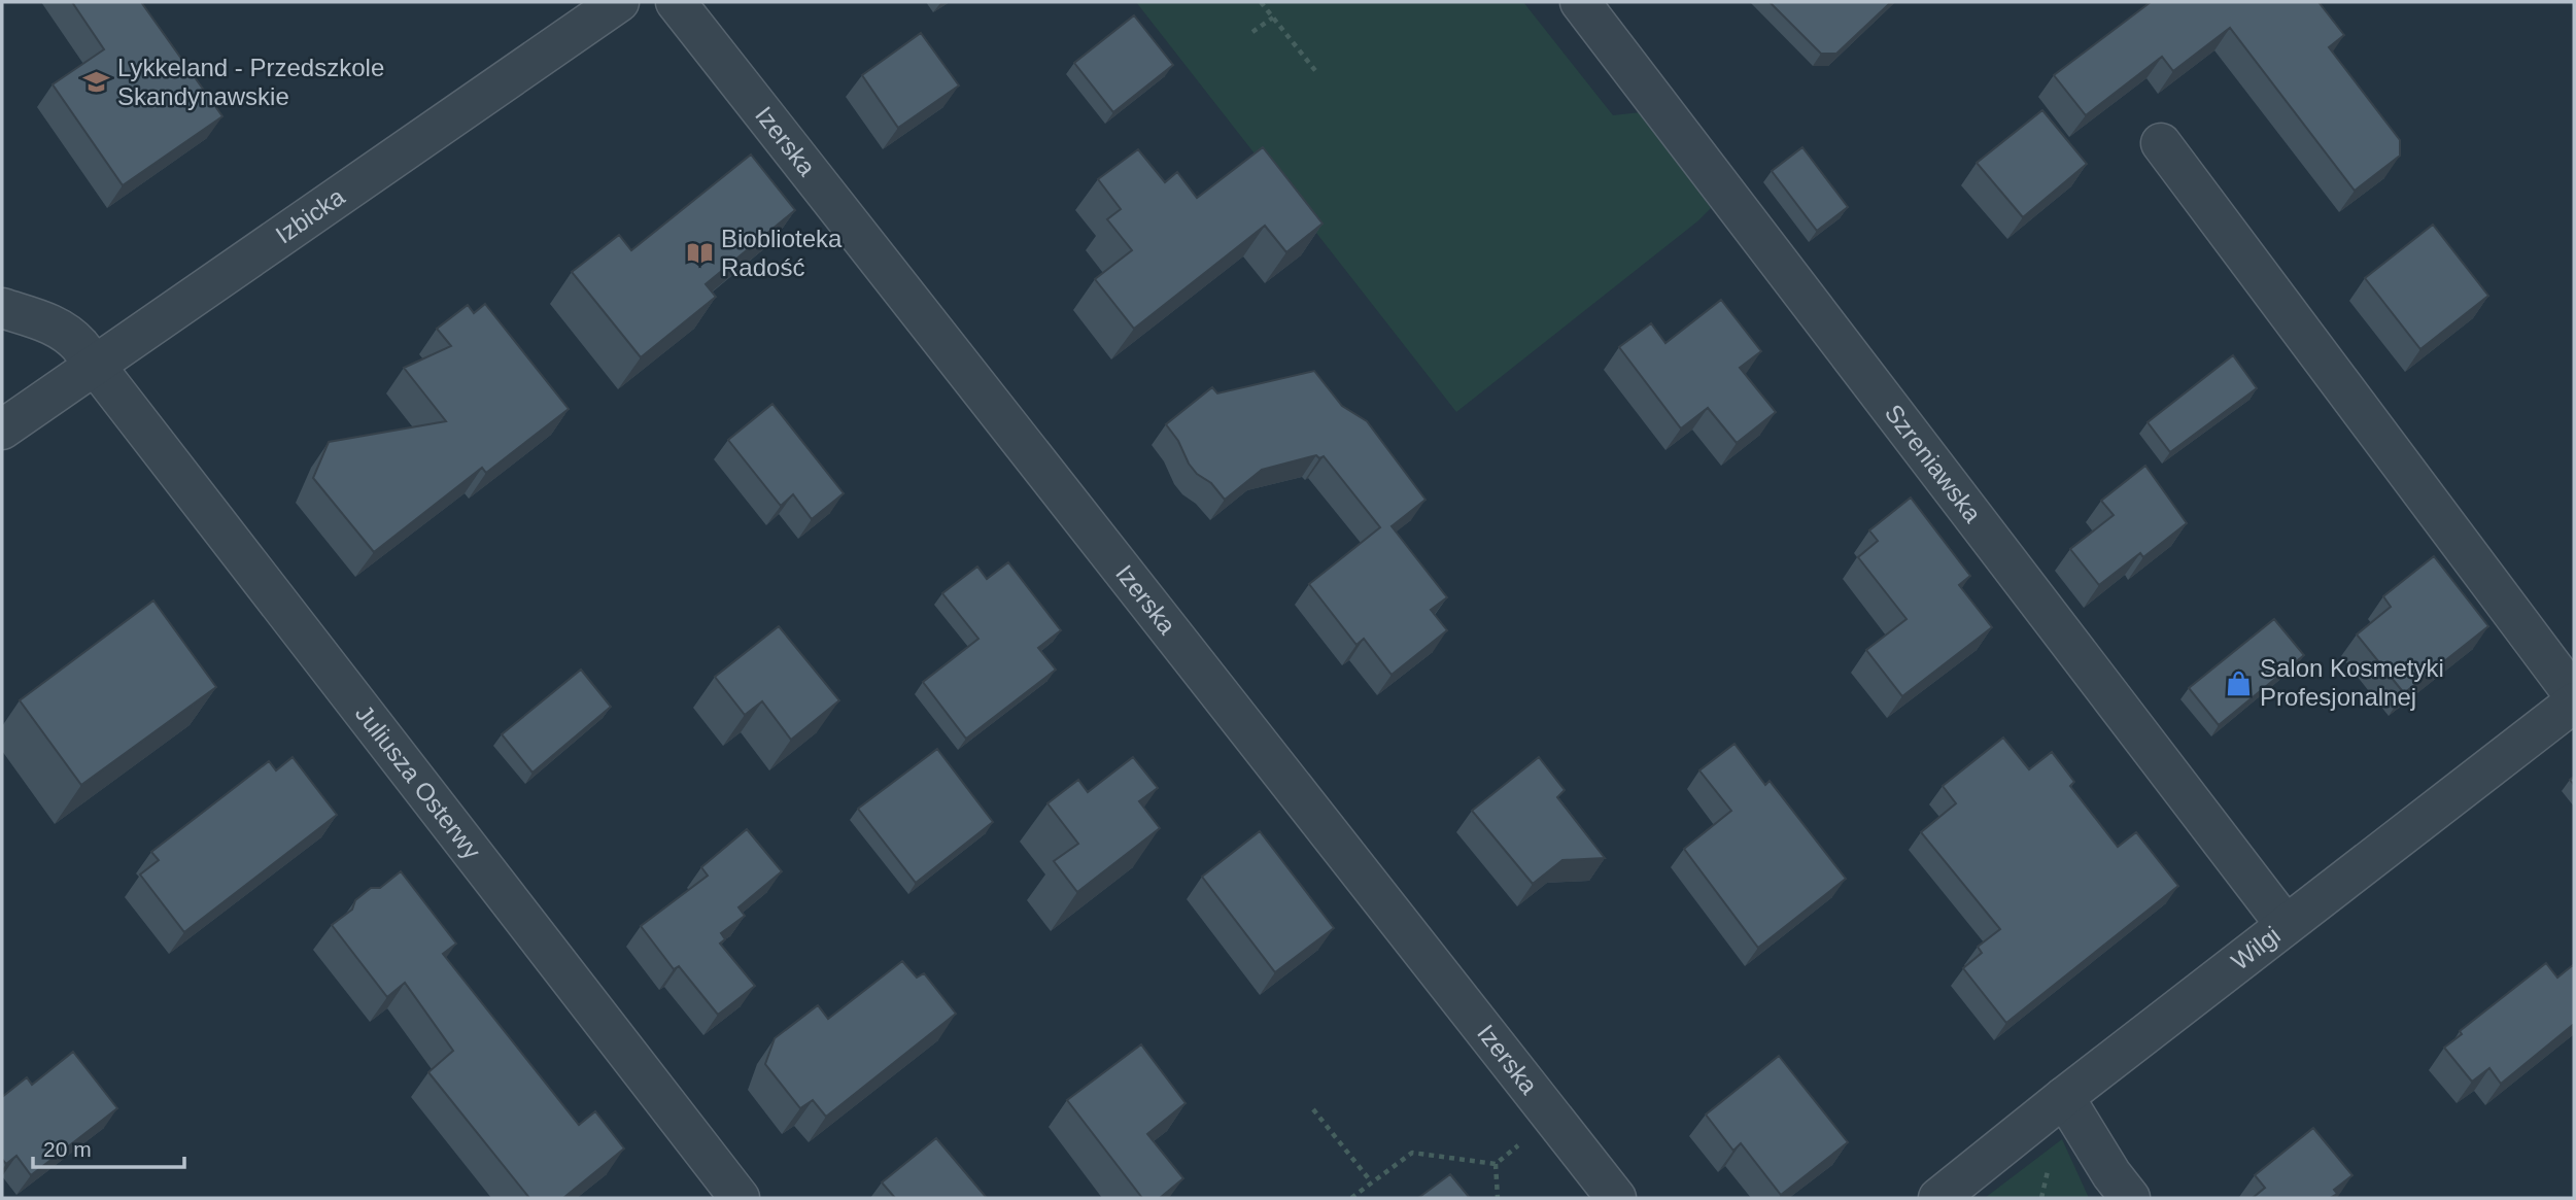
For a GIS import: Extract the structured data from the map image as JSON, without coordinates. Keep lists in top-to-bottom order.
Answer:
{
  "streets": {
    "street": [
      "Izerska",
      "Izbicka",
      "Szreniawska",
      "Juliusza Osterwy",
      "Wilgi"
    ]
  },
  "crossings": [
    ["Izbicka", "Juliusza Osterwy"],
    ["Szreniawska", "Wilgi"]
  ],
  "places": {
    "school or university": ["Lykkeland - Przedszkole Skandynawskie"],
    "library": ["Bioblioteka Radość"],
    "shop": ["Salon Kosmetyki Profesjonalnej"]
  },
  "scale_bar": "20 m"
}
